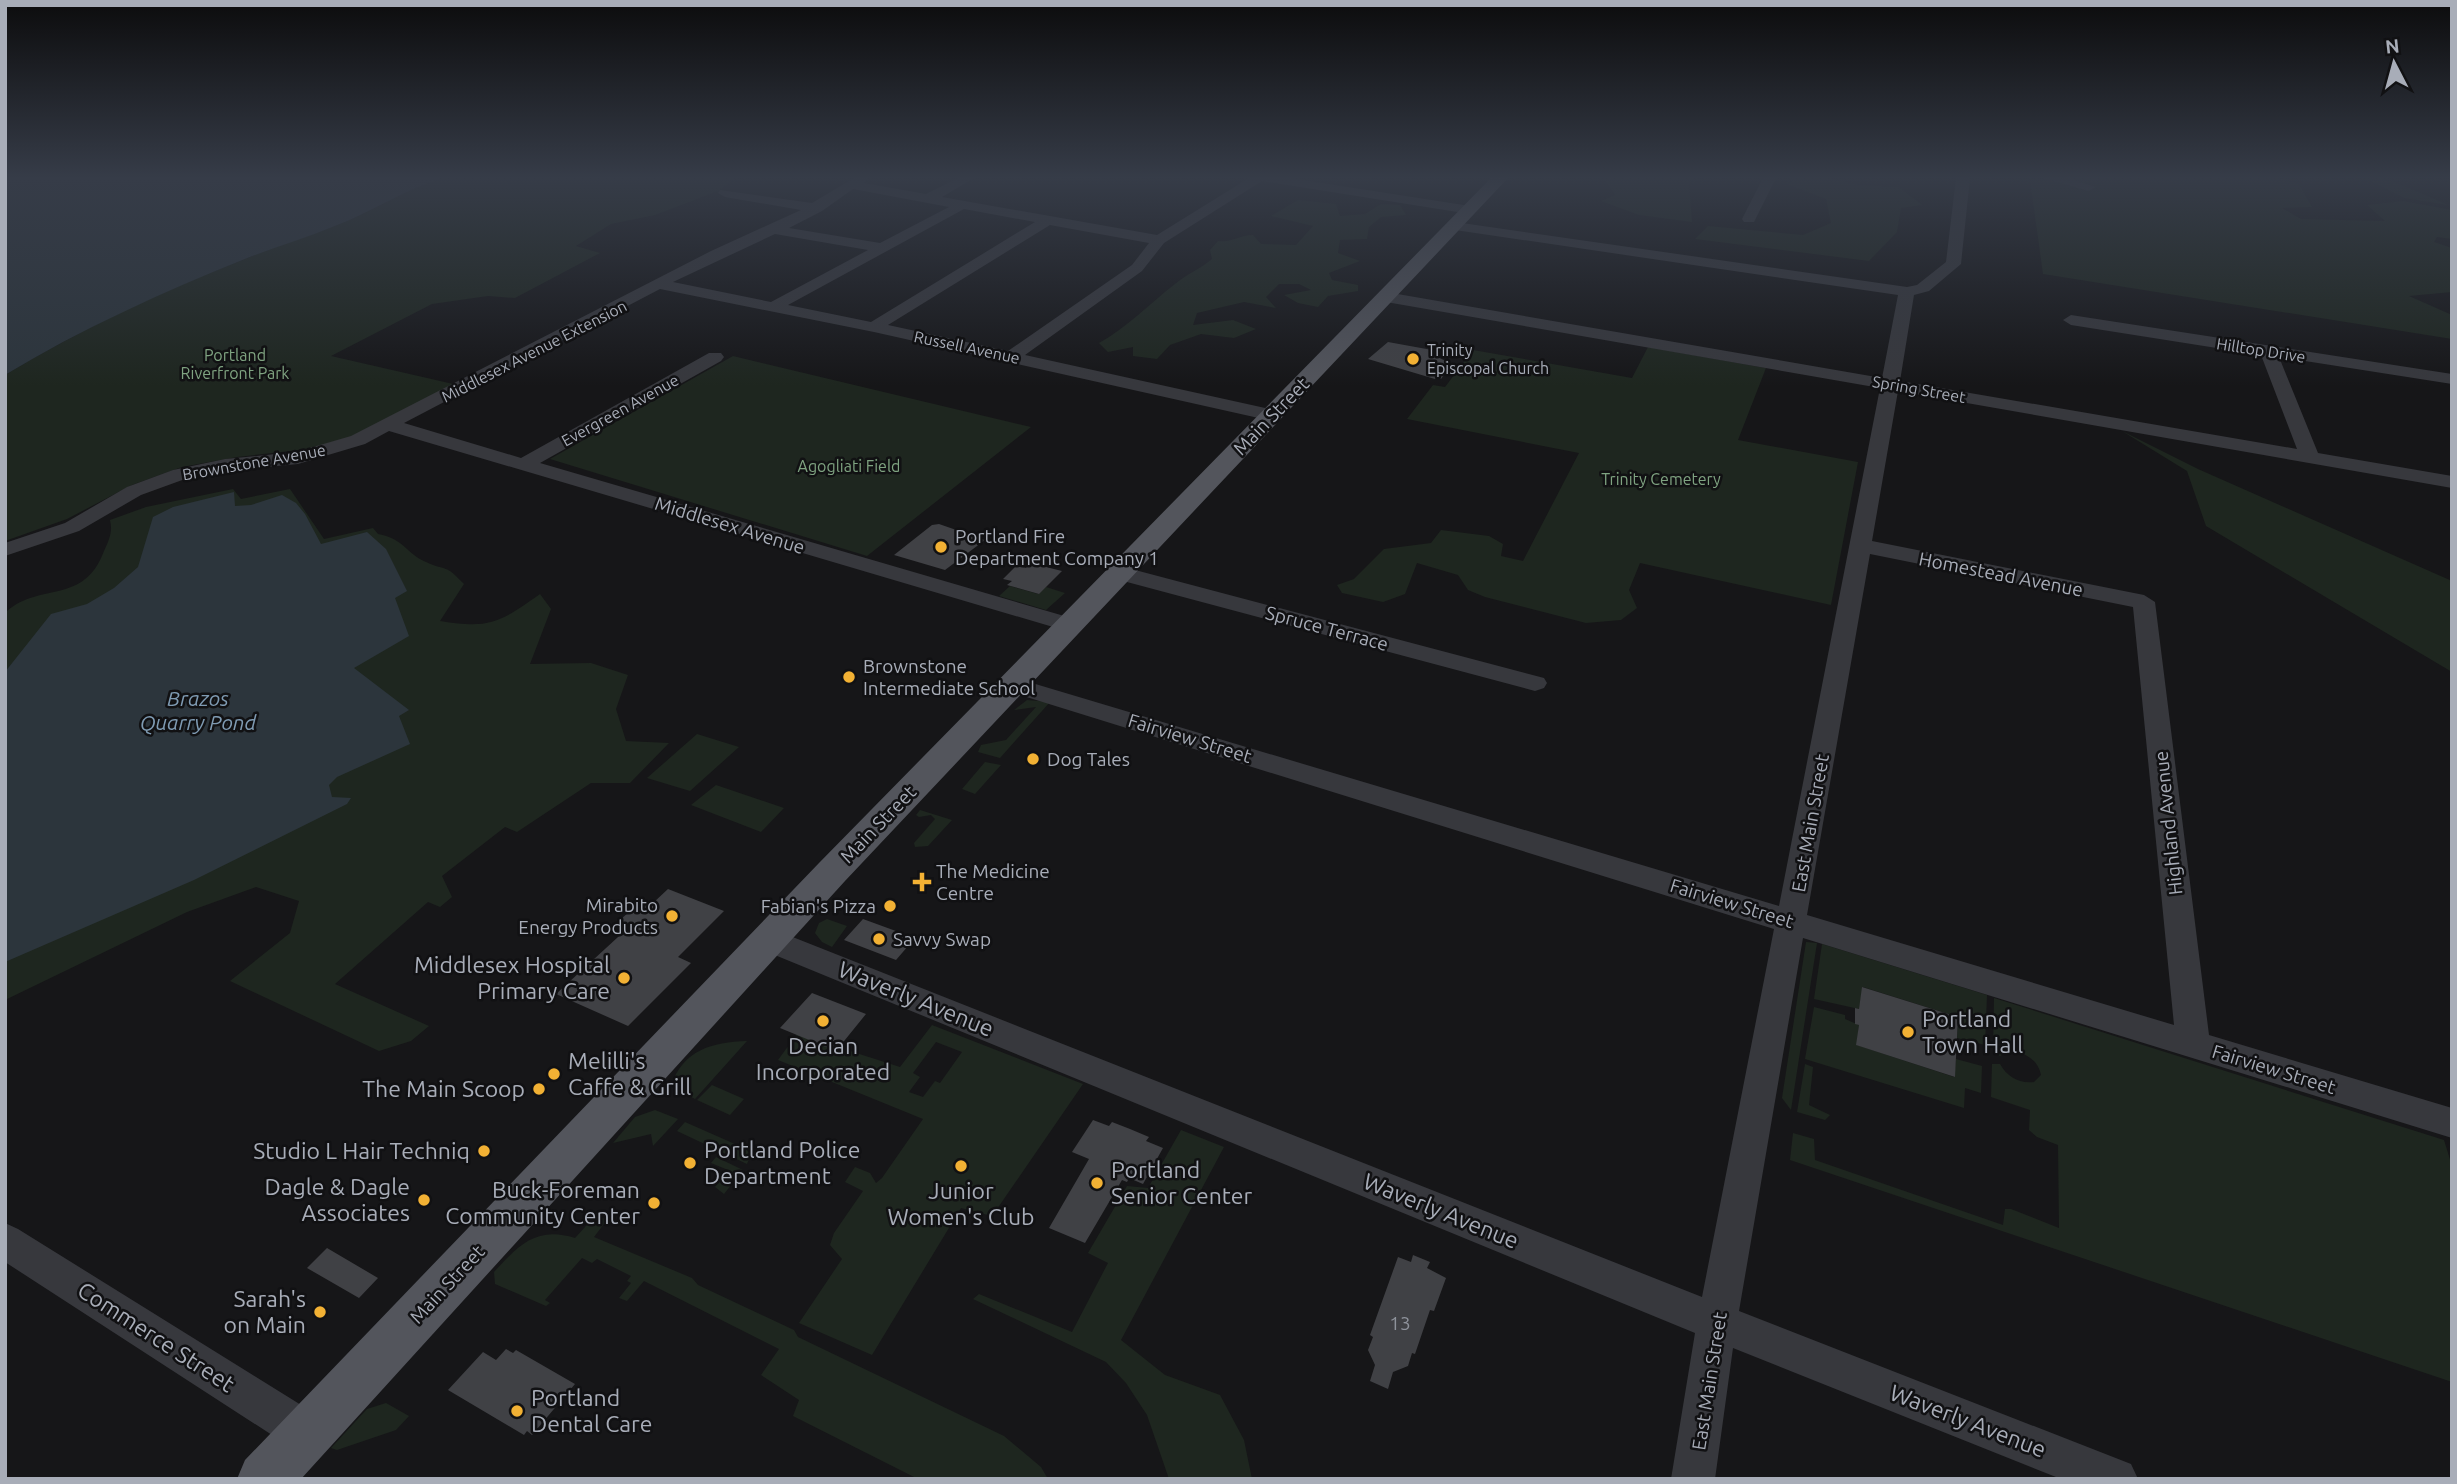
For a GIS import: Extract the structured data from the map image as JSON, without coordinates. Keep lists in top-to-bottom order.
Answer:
{
  "streets": {
    "main road": ["Main Street"],
    "street": [
      "Russell Avenue",
      "Hilltop Drive",
      "Middlesex Avenue Extension",
      "Spring Street",
      "Evergreen Avenue",
      "Brownstone Avenue",
      "Middlesex Avenue",
      "Homestead Avenue",
      "Spruce Terrace",
      "Fairview Street",
      "East Main Street",
      "Highland Avenue",
      "Waverly Avenue",
      "Commerce Street"
    ]
  },
  "crossings": [
    ["Russell Avenue", "Middlesex Avenue Extension"],
    ["Russell Avenue", "Main Street"],
    ["Middlesex Avenue Extension", "Brownstone Avenue"],
    ["Middlesex Avenue Extension", "Middlesex Avenue"],
    ["Spring Street", "Main Street"],
    ["Spring Street", "East Main Street"],
    ["Evergreen Avenue", "Middlesex Avenue"],
    ["Main Street", "Middlesex Avenue"],
    ["Main Street", "Spruce Terrace"],
    ["Main Street", "Fairview Street"],
    ["Main Street", "Waverly Avenue"],
    ["Main Street", "Commerce Street"],
    ["Brownstone Avenue", "Middlesex Avenue"],
    ["Homestead Avenue", "East Main Street"],
    ["Homestead Avenue", "Highland Avenue"],
    ["Fairview Street", "East Main Street"],
    ["Fairview Street", "Highland Avenue"],
    ["East Main Street", "Waverly Avenue"]
  ],
  "water": ["Brazos Quarry Pond"],
  "parks": ["Portland Riverfront Park", "Agogliati Field", "Trinity Cemetery"],
  "places": {
    "other": [
      "Trinity Episcopal Church",
      "Portland Fire Department Company 1",
      "Brownstone Intermediate School",
      "Dog Tales",
      "Fabian's Pizza",
      "Mirabito Energy Products",
      "Savvy Swap",
      "Middlesex Hospital Primary Care",
      "Decian Incorporated",
      "Portland Town Hall",
      "Melilli's Caffe & Grill",
      "The Main Scoop",
      "Studio L Hair Techniq",
      "Portland Police Department",
      "Junior Women's Club",
      "Portland Senior Center",
      "Dagle & Dagle Associates",
      "Buck-Foreman Community Center",
      "Sarah's on Main",
      "Portland Dental Care"
    ],
    "health": ["The Medicine Centre"]
  },
  "house_numbers": ["13"],
  "north": "top"
}
